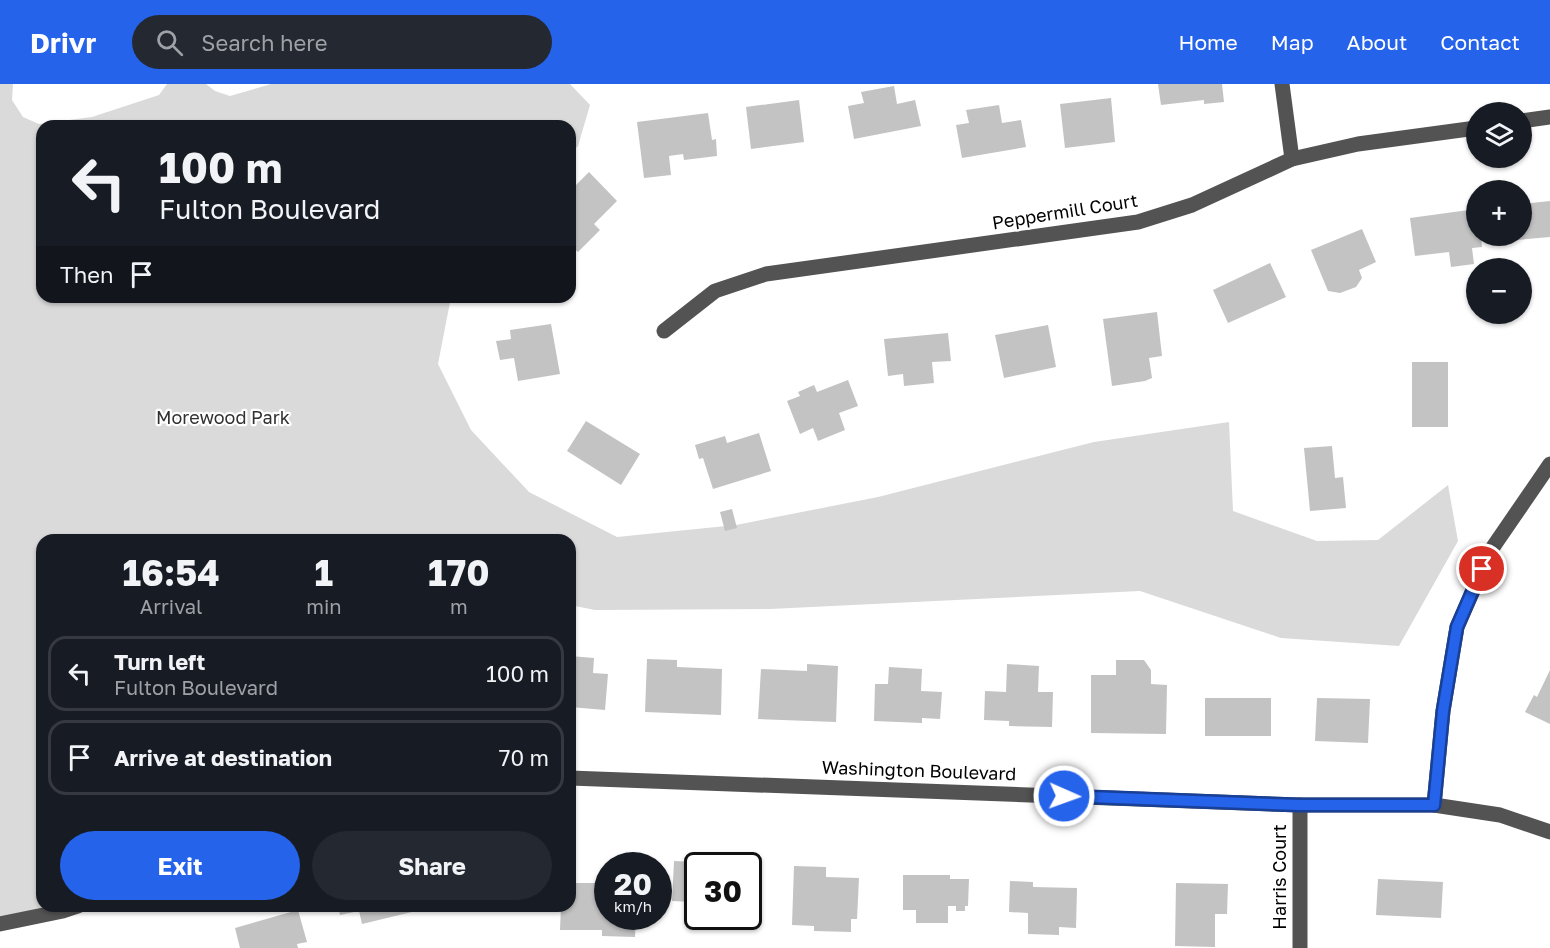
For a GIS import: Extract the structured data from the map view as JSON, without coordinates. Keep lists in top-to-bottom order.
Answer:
{
  "streets": {
    "street": ["Peppermill Court", "Washington Boulevard", "Harris Court"]
  },
  "crossings": [
    ["Washington Boulevard", "Harris Court"]
  ],
  "parks": ["Morewood Park"],
  "page": {
    "header": "Drivr",
    "search": "Search here",
    "nav": [
      "Home",
      "Map",
      "About",
      "Contact"
    ],
    "map_buttons": ["+", "−"],
    "turn": ["100 m", "Fulton Boulevard"],
    "then": "Then",
    "eta": [
      "16:54",
      "Arrival",
      "1",
      "min",
      "170",
      "m"
    ],
    "list": [
      {
        "name": "Turn left",
        "note": "Fulton Boulevard",
        "value": "100 m"
      },
      {
        "name": "Arrive at destination",
        "value": "70 m"
      }
    ],
    "buttons": ["Exit", "Share"],
    "speed": "20 km/h",
    "limit": "30"
  }
}
